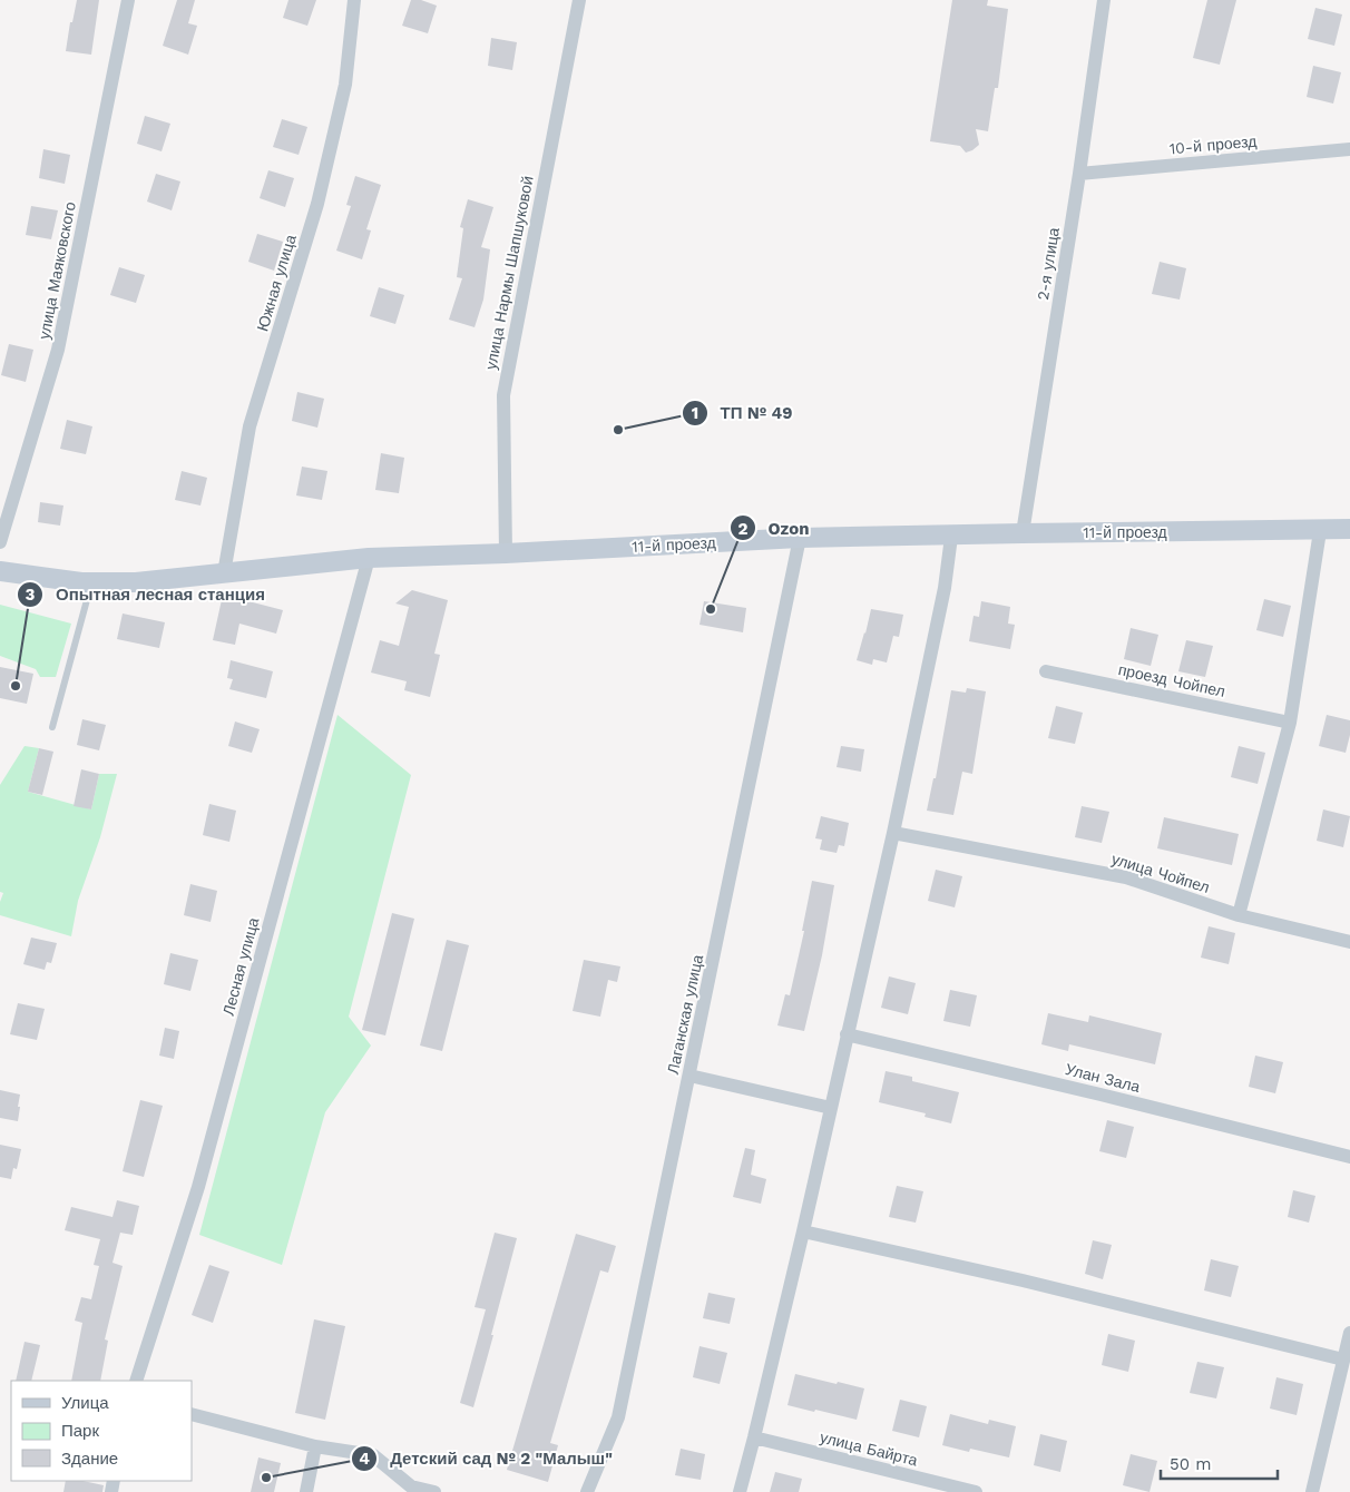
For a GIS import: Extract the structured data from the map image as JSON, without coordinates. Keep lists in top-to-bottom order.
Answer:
{
  "streets": {
    "street": [
      "10-й проезд",
      "2-я улица",
      "улица Маяковского",
      "улица Нармы Шапшуковой",
      "Южная улица",
      "11-й проезд",
      "проезд Чойпел",
      "улица Чойпел",
      "Лесная улица",
      "Лаганская улица",
      "Улан Зала",
      "улица Байрта"
    ]
  },
  "crossings": [
    ["10-й проезд", "2-я улица"],
    ["2-я улица", "11-й проезд"],
    ["улица Нармы Шапшуковой", "11-й проезд"],
    ["Южная улица", "11-й проезд"],
    ["11-й проезд", "Лесная улица"],
    ["11-й проезд", "Лаганская улица"]
  ],
  "places": [
    "ТП № 49",
    "Ozon",
    "Опытная лесная станция",
    "Детский сад № 2 \"Малыш\""
  ],
  "legend": ["Улица", "Парк", "Здание"],
  "scale_bar": "50 m"
}
